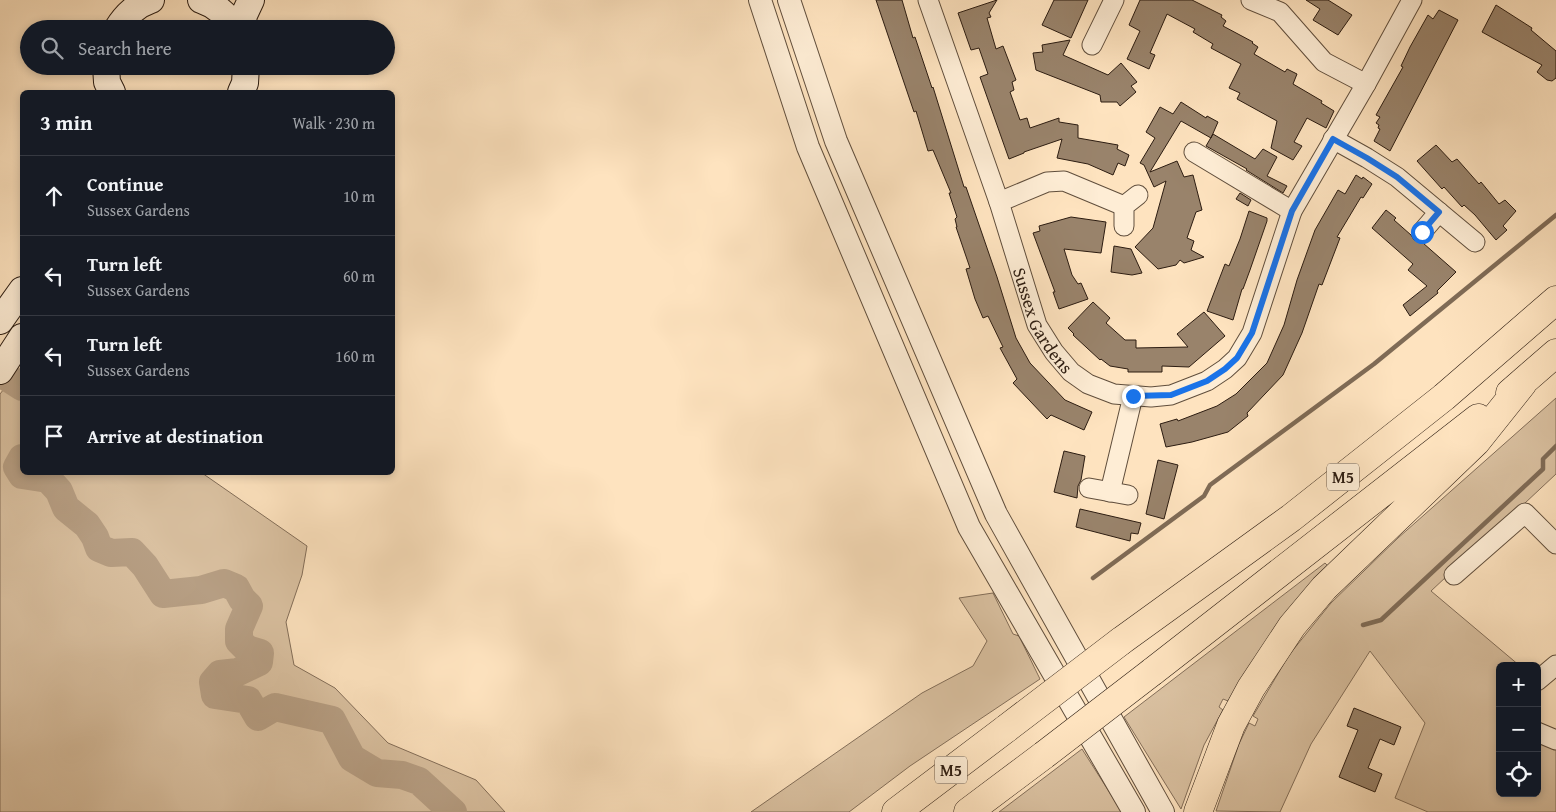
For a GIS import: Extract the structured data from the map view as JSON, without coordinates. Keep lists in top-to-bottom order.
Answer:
{
  "streets": {
    "highway": ["M5"],
    "street": ["Sussex Gardens"]
  },
  "page": {
    "search": "Search here",
    "heading": ["3 min", "Walk · 230 m"],
    "list": [
      ["Continue", "Sussex Gardens", "10 m"],
      ["Turn left", "Sussex Gardens", "60 m"],
      ["Turn left", "Sussex Gardens", "160 m"],
      "Arrive at destination"
    ],
    "map_buttons": ["+", "−"]
  }
}
